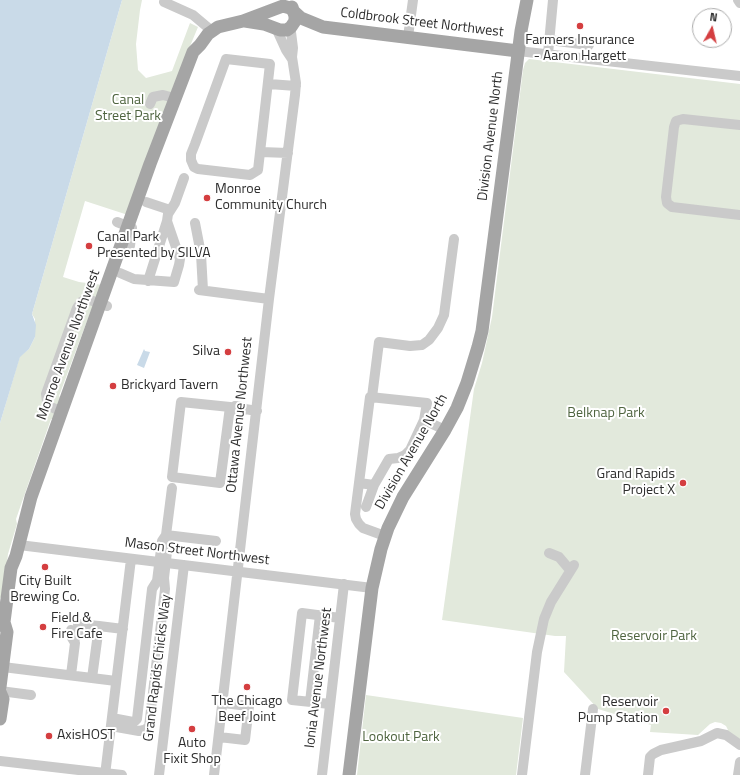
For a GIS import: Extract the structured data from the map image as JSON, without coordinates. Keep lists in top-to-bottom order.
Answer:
{
  "streets": {
    "main road": [
      "Coldbrook Street Northwest",
      "Division Avenue North",
      "Monroe Avenue Northwest",
      "Ottawa Avenue Northwest"
    ],
    "street": ["Mason Street Northwest", "Grand Rapids Chicks Way", "Ionia Avenue Northwest"]
  },
  "crossings": [
    ["Coldbrook Street Northwest", "Division Avenue North"],
    ["Coldbrook Street Northwest", "Ottawa Avenue Northwest"],
    ["Division Avenue North", "Mason Street Northwest"],
    ["Monroe Avenue Northwest", "Mason Street Northwest"],
    ["Ottawa Avenue Northwest", "Mason Street Northwest"],
    ["Mason Street Northwest", "Grand Rapids Chicks Way"],
    ["Mason Street Northwest", "Ionia Avenue Northwest"]
  ],
  "parks": [
    "Canal Street Park",
    "Belknap Park",
    "Reservoir Park",
    "Lookout Park"
  ],
  "places": [
    "Farmers Insurance - Aaron Hargett",
    "Monroe Community Church",
    "Canal Park Presented by SILVA",
    "Silva",
    "Brickyard Tavern",
    "Grand Rapids Project X",
    "City Built Brewing Co.",
    "Field & Fire Cafe",
    "The Chicago Beef Joint",
    "Reservoir Pump Station",
    "Auto Fixit Shop",
    "AxisHOST"
  ],
  "north": "top"
}
